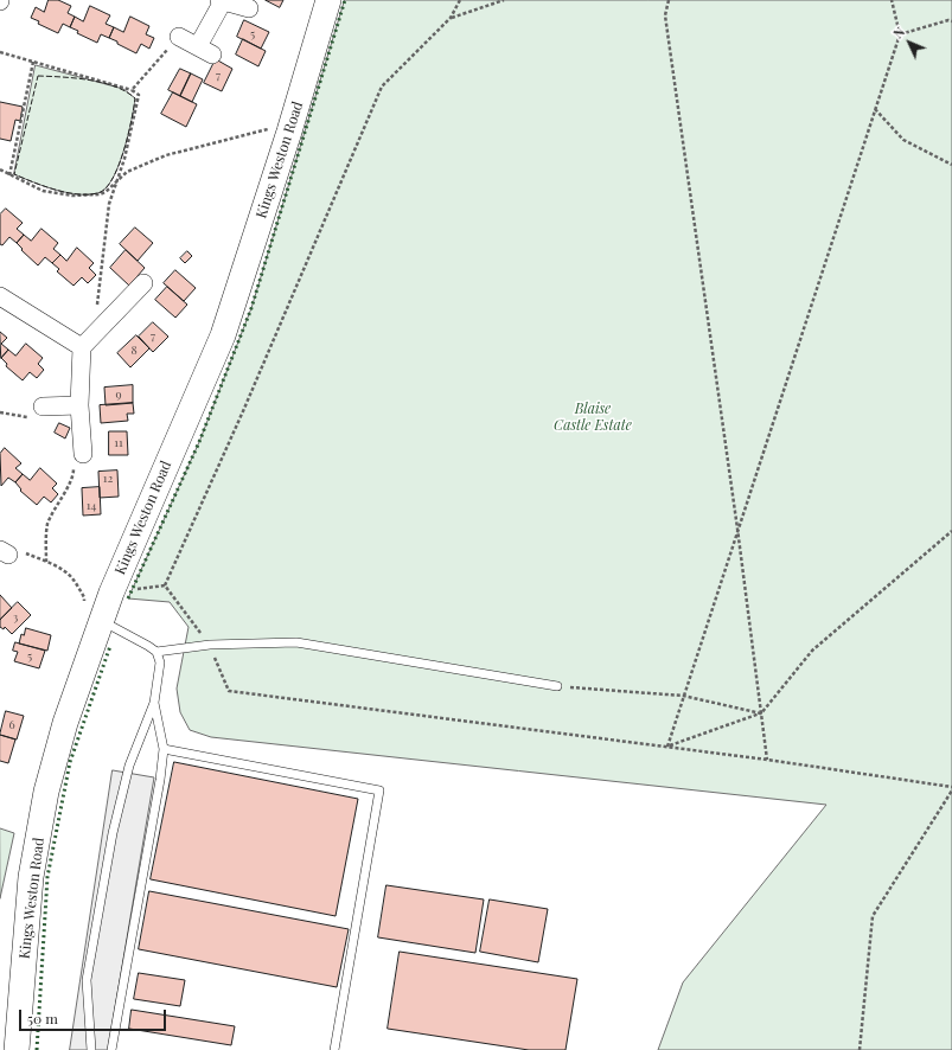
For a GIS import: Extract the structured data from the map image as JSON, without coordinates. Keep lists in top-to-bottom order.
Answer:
{
  "streets": {
    "main road": ["Kings Weston Road"]
  },
  "parks": ["Blaise Castle Estate"],
  "house_numbers": [
    "5",
    "7",
    "7",
    "8",
    "9",
    "11",
    "12",
    "14",
    "3",
    "5",
    "6"
  ],
  "scale_bar": "50 m",
  "north": "top left"
}
